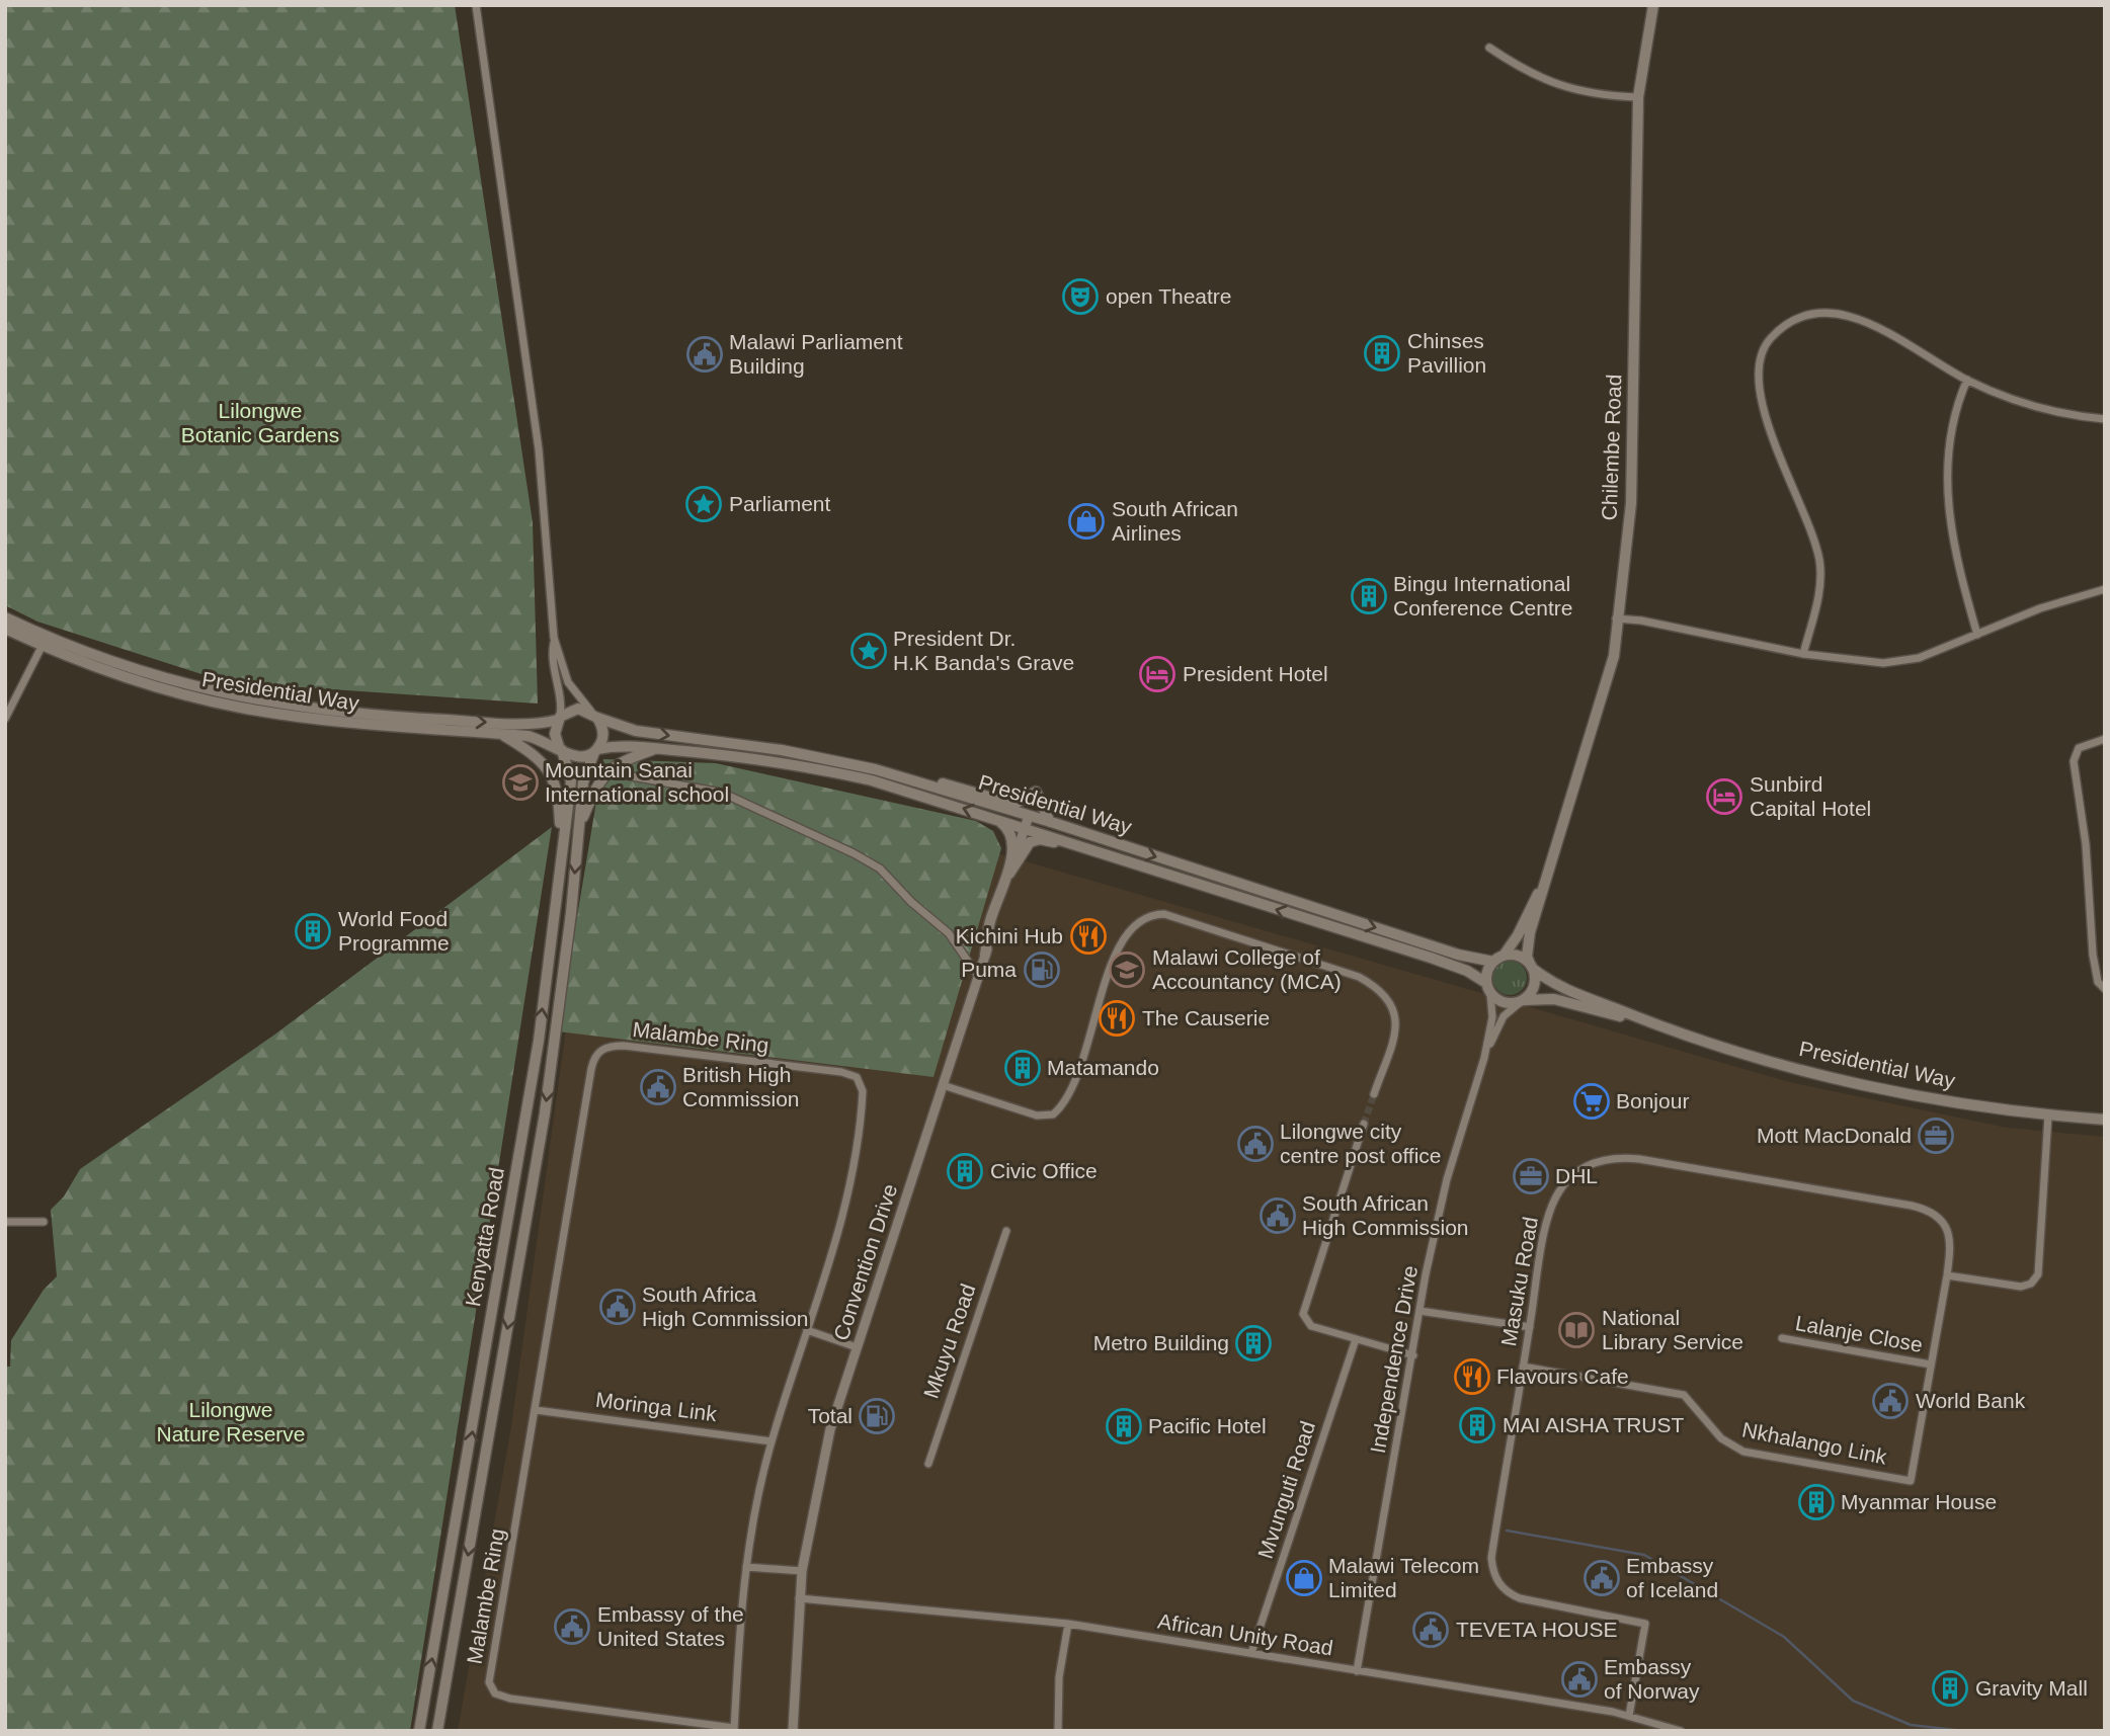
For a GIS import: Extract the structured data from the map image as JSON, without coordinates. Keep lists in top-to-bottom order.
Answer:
{
  "streets": {
    "main road": ["Chilembe Road", "Presidential Way", "Kenyatta Road"],
    "street": [
      "Malambe Ring",
      "Convention Drive",
      "Masuku Road",
      "Lalanje Close",
      "Mkuyu Road",
      "Independence Drive",
      "Moringa Link",
      "Nkhalango Link",
      "Mvunguti Road",
      "African Unity Road"
    ]
  },
  "crossings": [
    ["Presidential Way", "Kenyatta Road"],
    ["Presidential Way", "Convention Drive"],
    ["Presidential Way", "Independence Drive"],
    ["Malambe Ring", "Moringa Link"],
    ["Convention Drive", "African Unity Road"],
    ["Masuku Road", "Lalanje Close"],
    ["Masuku Road", "Nkhalango Link"],
    ["Masuku Road", "African Unity Road"],
    ["Independence Drive", "African Unity Road"],
    ["Mvunguti Road", "African Unity Road"]
  ],
  "parks": ["Lilongwe Botanic Gardens", "Lilongwe Nature Reserve"],
  "places": {
    "theatre": ["open Theatre"],
    "building": [
      "Chinses Pavillion",
      "Bingu International Conference Centre",
      "World Food Programme",
      "Matamando",
      "Civic Office",
      "Metro Building",
      "MAI AISHA TRUST",
      "Pacific Hotel",
      "Myanmar House",
      "Gravity Mall"
    ],
    "public building": [
      "Malawi Parliament Building",
      "British High Commission",
      "Lilongwe city centre post office",
      "South African High Commission",
      "South Africa High Commission",
      "World Bank",
      "Embassy of Iceland",
      "Embassy of the United States",
      "TEVETA HOUSE",
      "Embassy of Norway"
    ],
    "place": ["Parliament", "President Dr. H.K Banda's Grave"],
    "shop": ["South African Airlines", "Malawi Telecom Limited"],
    "hotel": ["President Hotel", "Sunbird Capital Hotel"],
    "school or university": ["Mountain Sanai International school", "Malawi College of Accountancy (MCA)"],
    "restaurant": ["Kichini Hub", "The Causerie", "Flavours Cafe"],
    "fuel station": ["Puma", "Total"],
    "supermarket": ["Bonjour"],
    "office": ["Mott MacDonald", "DHL"],
    "library": ["National Library Service"]
  }
}
